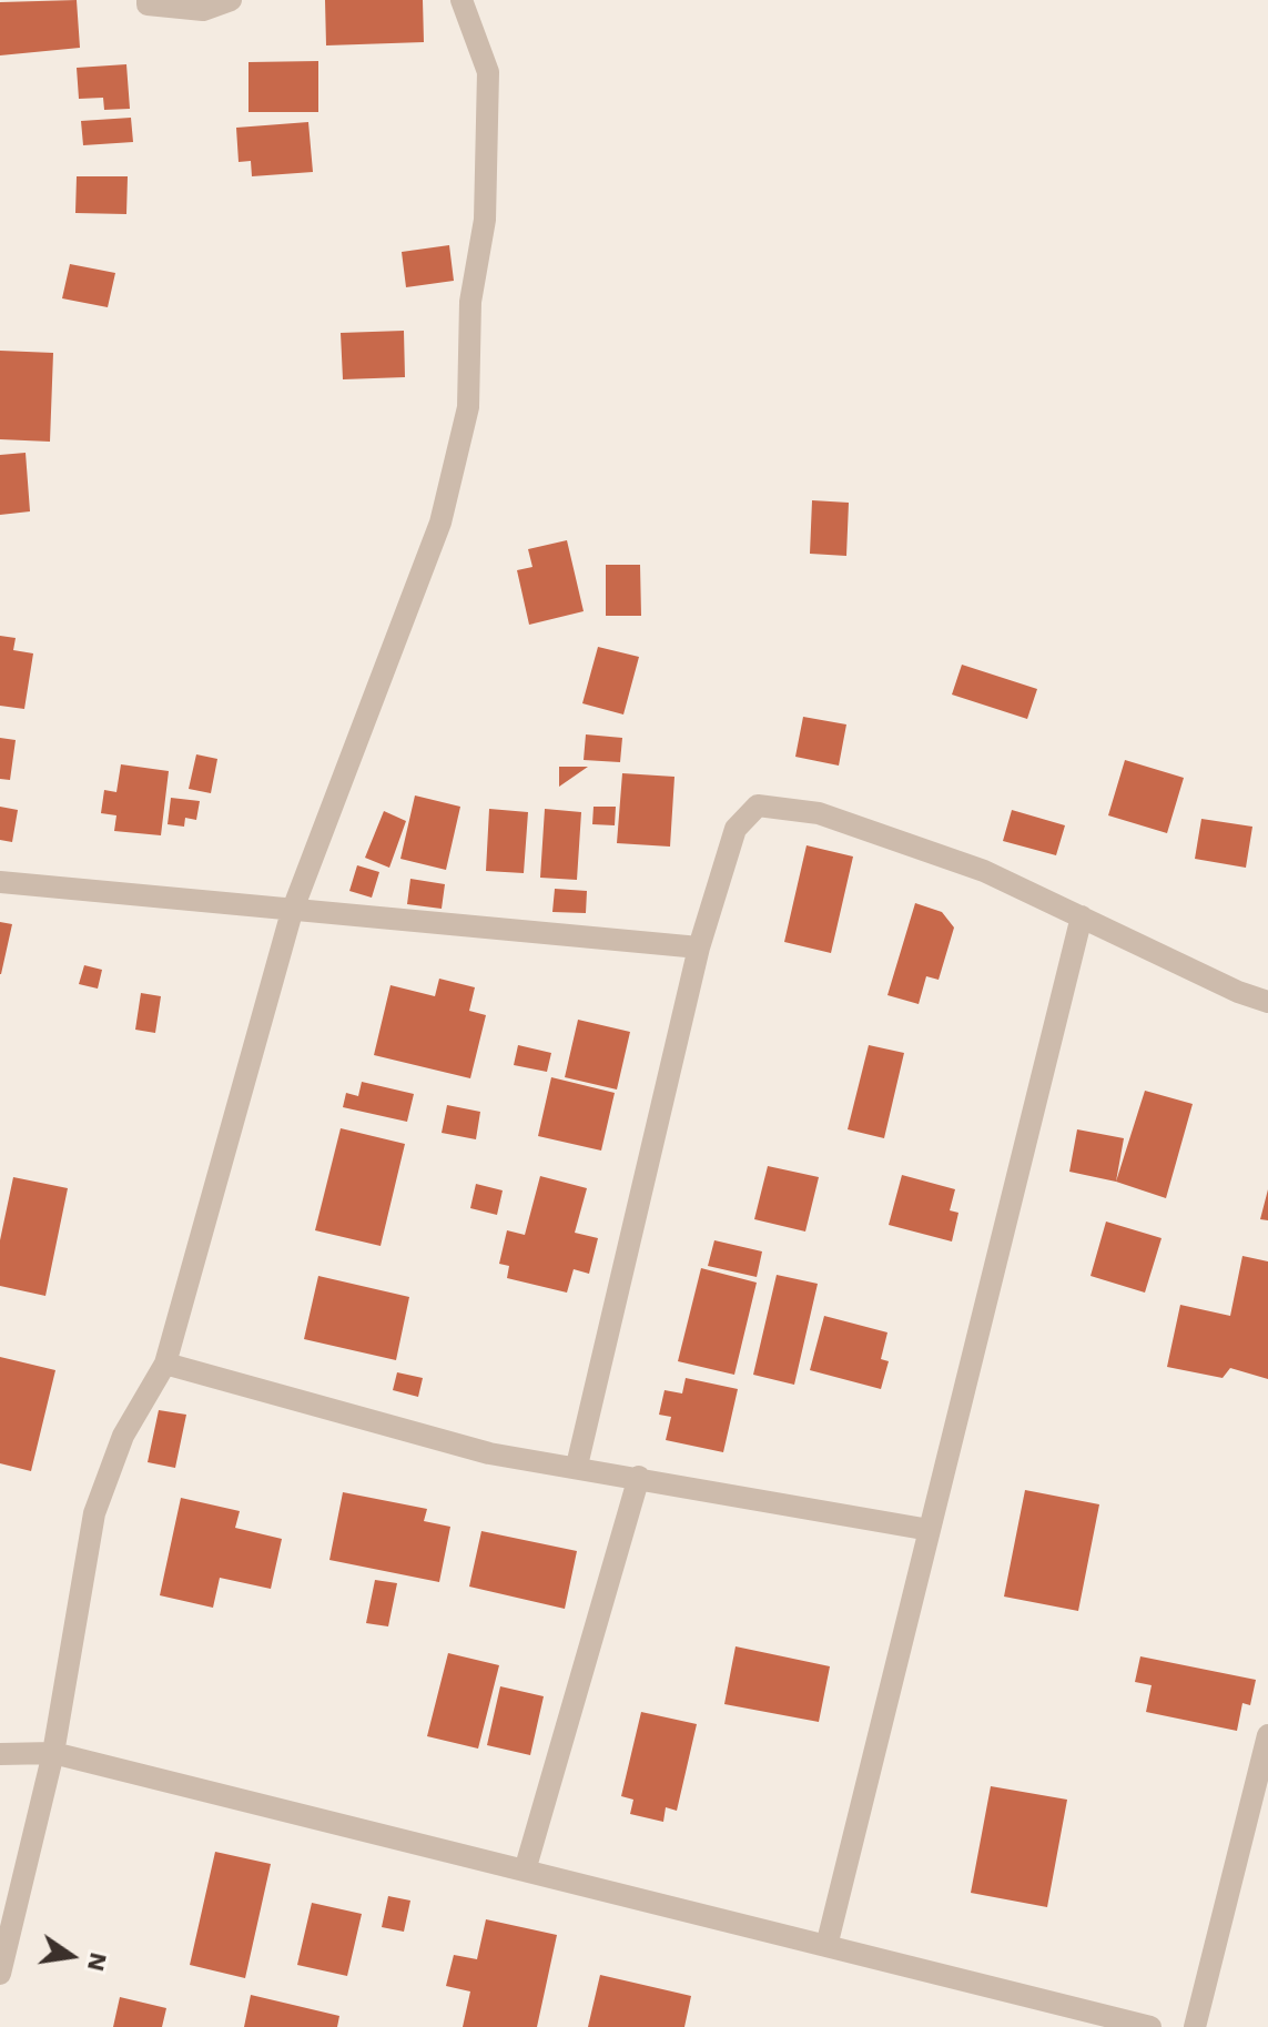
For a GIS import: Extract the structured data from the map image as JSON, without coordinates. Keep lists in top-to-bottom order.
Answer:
{
  "north": "right"
}
